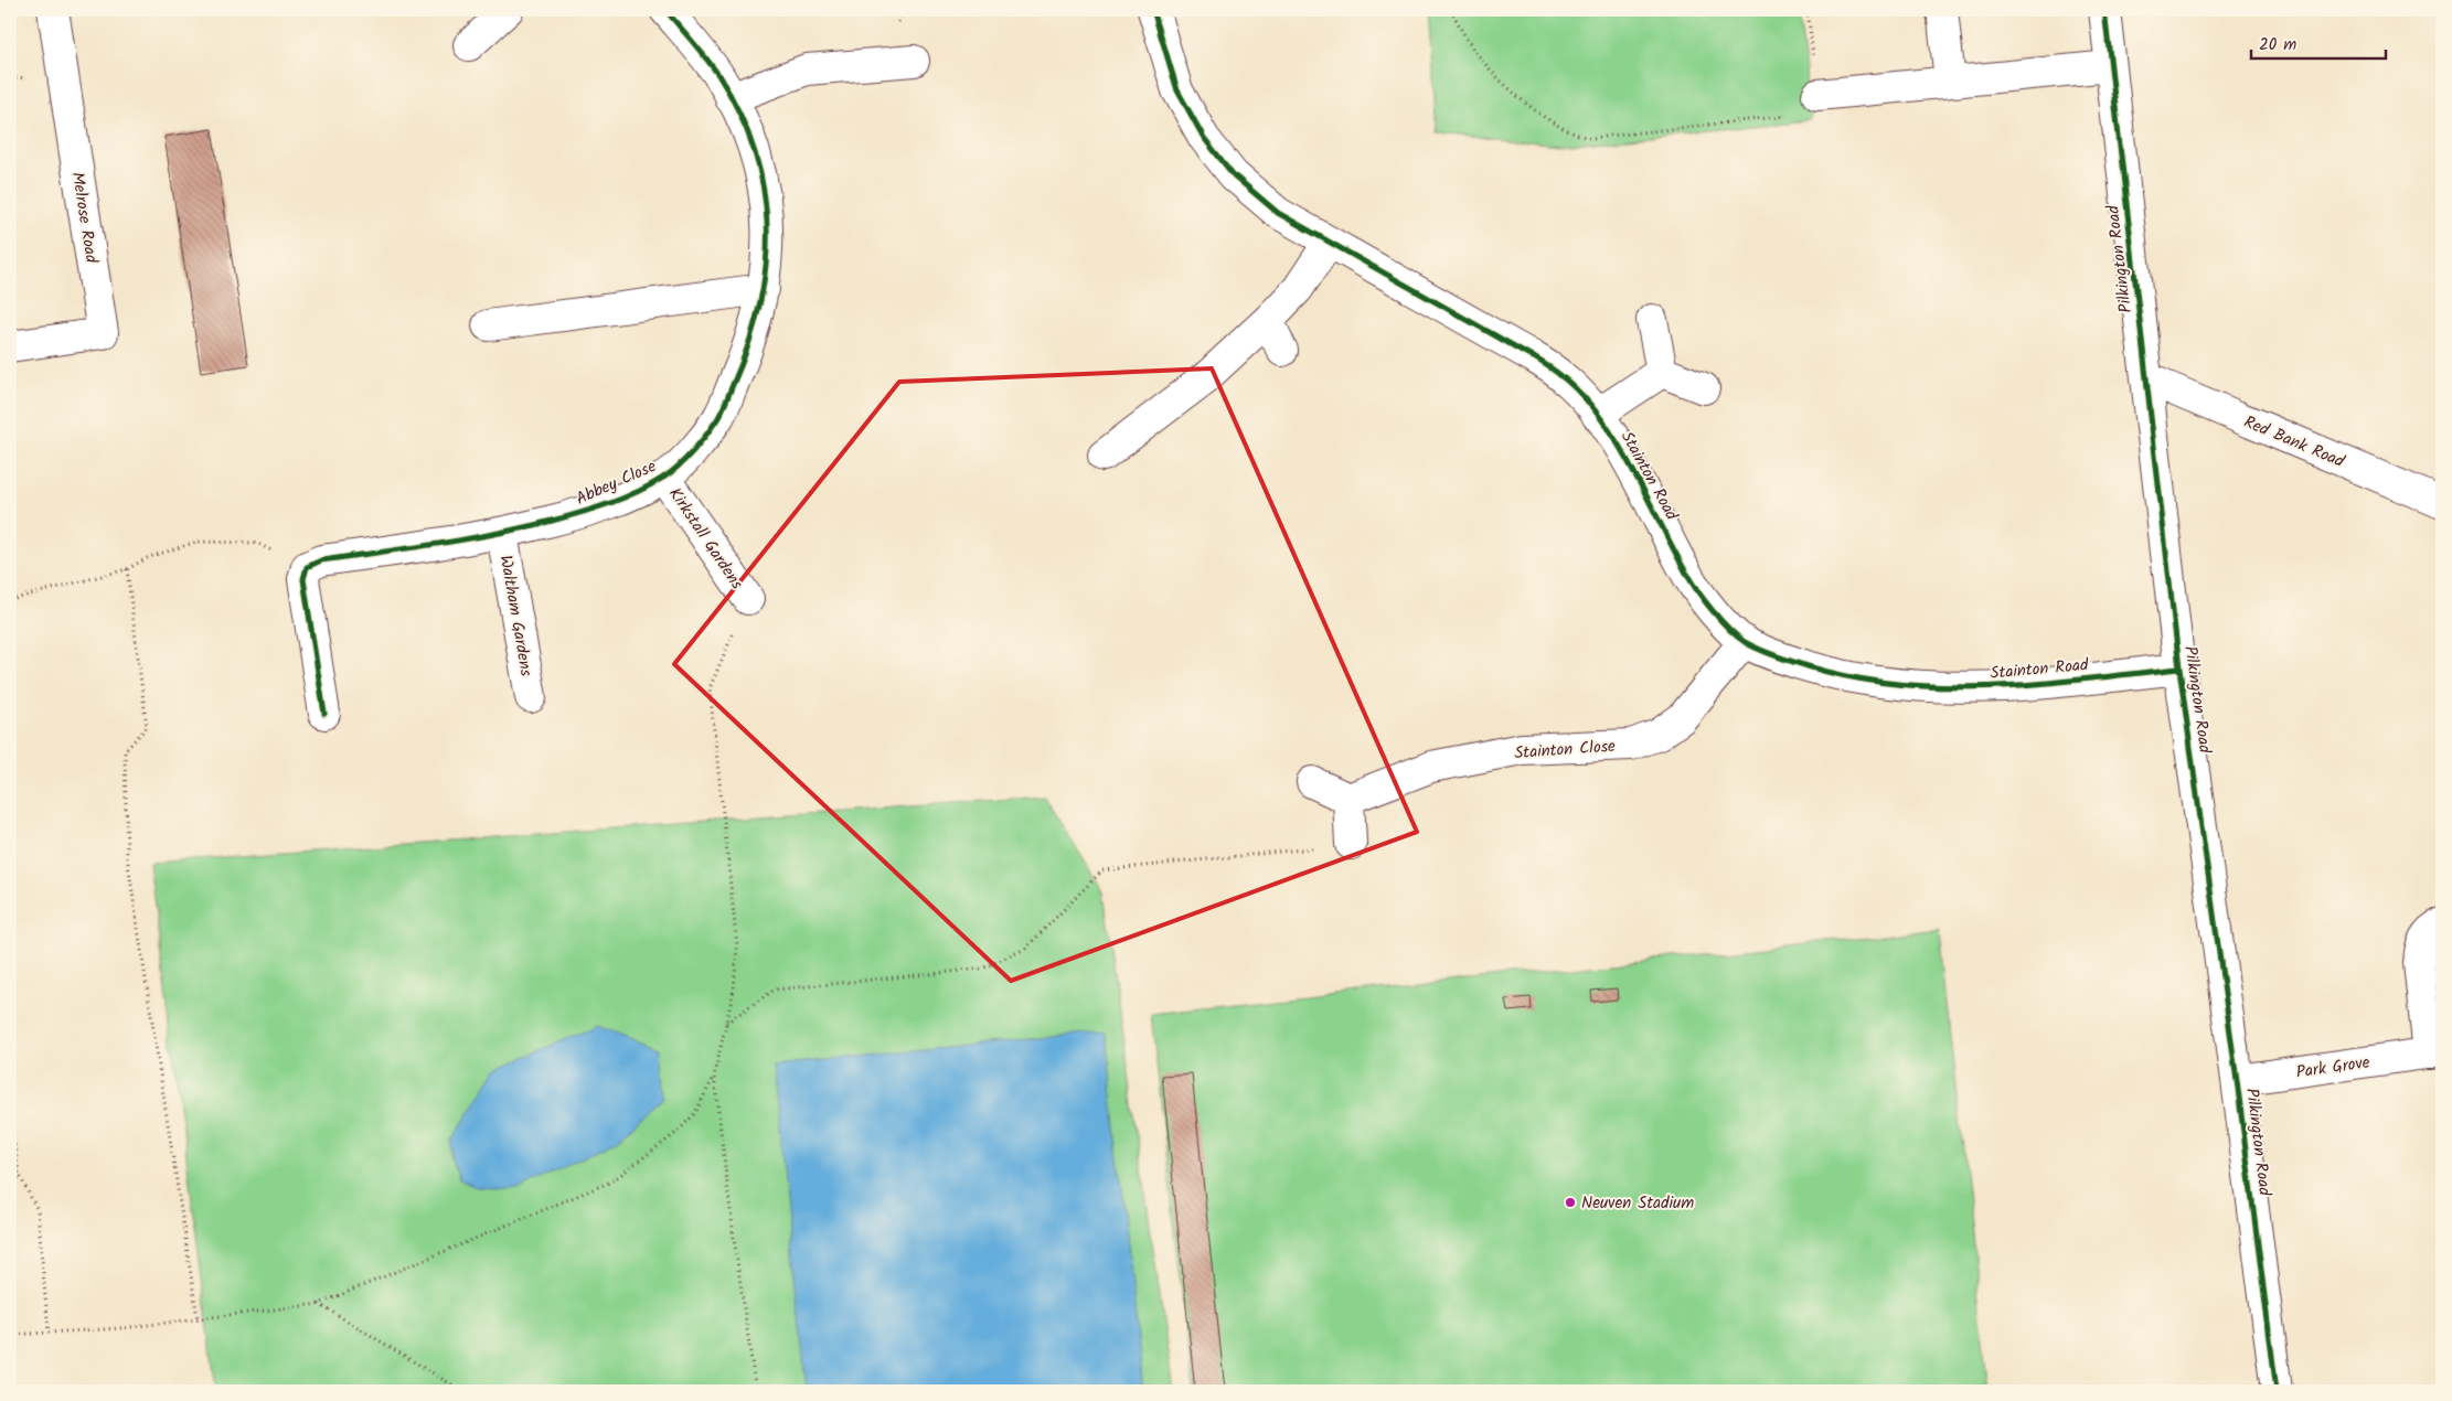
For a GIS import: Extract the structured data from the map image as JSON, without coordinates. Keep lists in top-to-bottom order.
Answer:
{
  "streets": {
    "street": [
      "Melrose Road",
      "Pilkington Road",
      "Red Bank Road",
      "Stainton Road",
      "Abbey Close",
      "Kirkstall Gardens",
      "Waltham Gardens",
      "Stainton Close",
      "Park Grove"
    ]
  },
  "crossings": [
    ["Pilkington Road", "Red Bank Road"],
    ["Pilkington Road", "Stainton Road"],
    ["Pilkington Road", "Park Grove"],
    ["Stainton Road", "Stainton Close"],
    ["Abbey Close", "Kirkstall Gardens"],
    ["Abbey Close", "Waltham Gardens"]
  ],
  "places": ["Neuven Stadium"],
  "scale_bar": "20 m"
}
